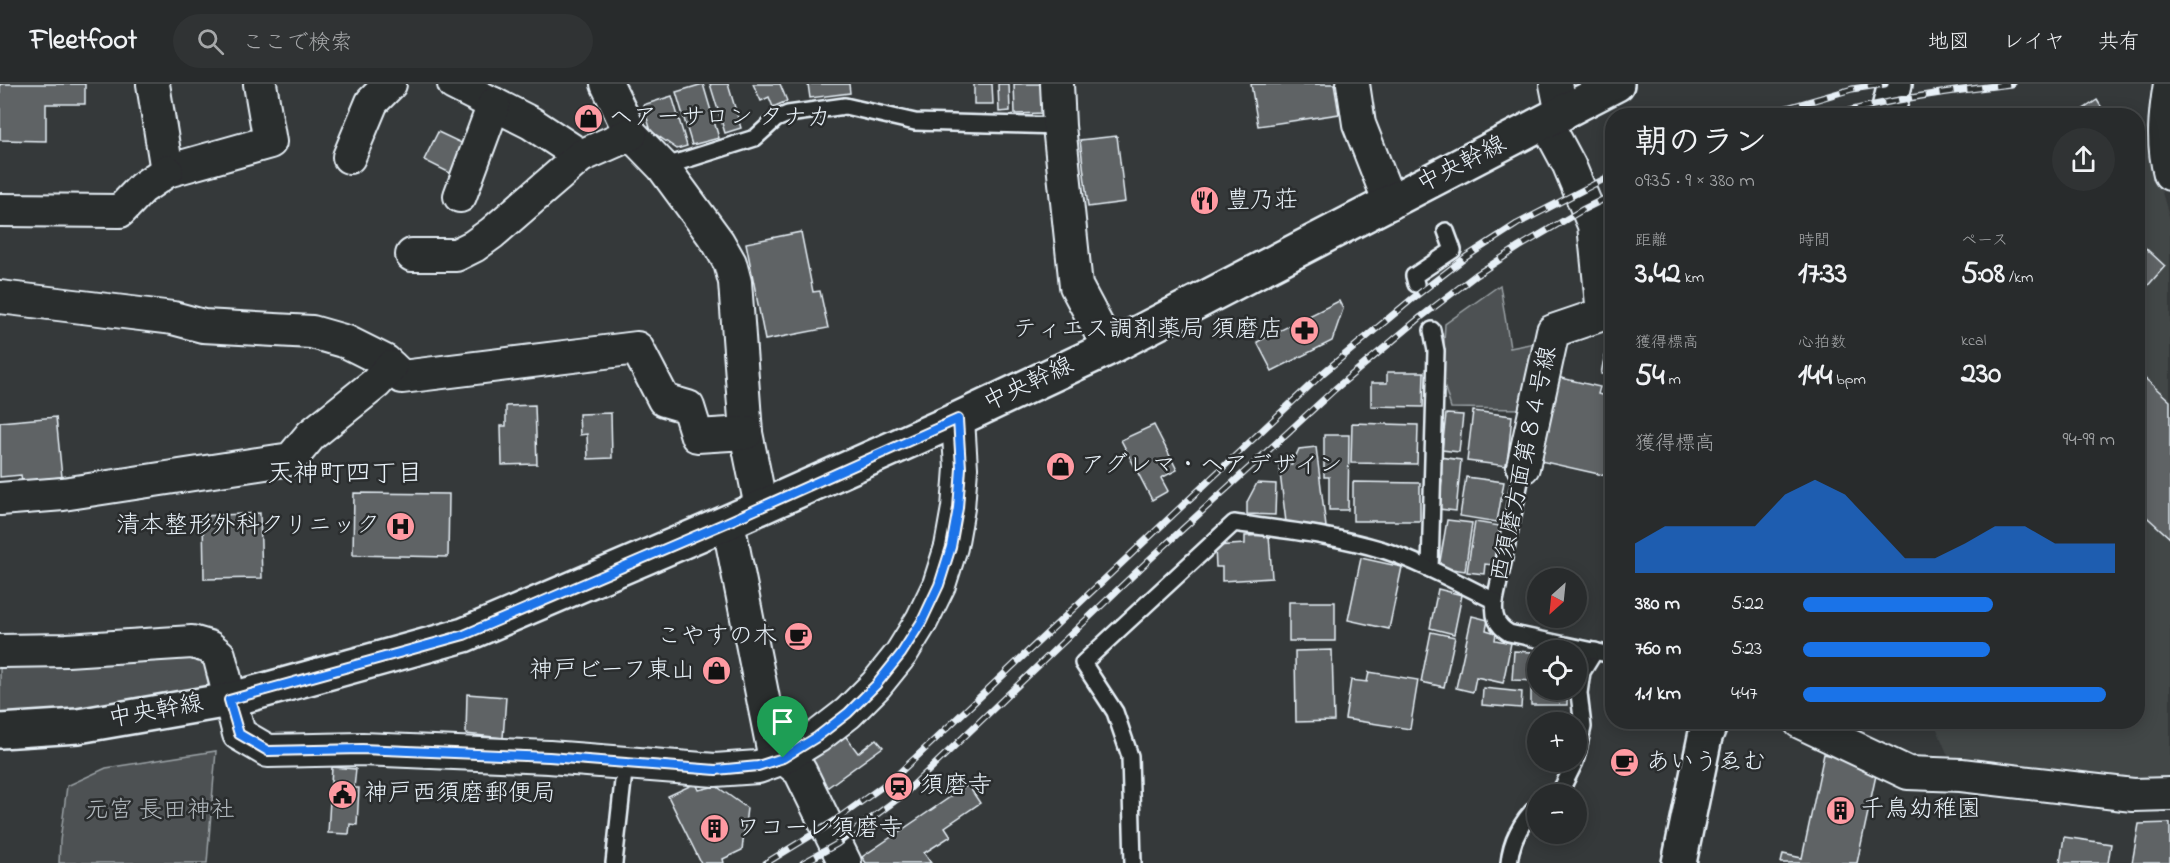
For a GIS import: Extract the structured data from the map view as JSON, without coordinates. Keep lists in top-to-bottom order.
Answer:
{
  "streets": {
    "street": ["中央幹線", "西須磨方面第８４号線"]
  },
  "crossings": [
    ["中央幹線", "西須磨方面第８４号線"]
  ],
  "districts": ["天神町四丁目"],
  "parks": ["元宮 長田神社"],
  "places": {
    "shop": ["ヘアーサロン タナカ", "アグレマ・ヘアデザイン", "神戸ビーフ東山"],
    "restaurant": ["豊乃荘"],
    "pharmacy": ["ティエス調剤薬局 須磨店"],
    "hospital": ["清本整形外科クリニック"],
    "cafe": ["こやすの木", "あいうゑむ"],
    "station": ["須磨寺"],
    "public building": ["神戸西須磨郵便局"],
    "building": ["千鳥幼稚園", "ワコーレ須磨寺"]
  },
  "north": "bottom left",
  "page": {
    "header": "Fleetfoot",
    "search": "ここで検索",
    "nav": ["地図", "レイヤ", "共有"],
    "heading": ["朝のラン", "09:35 · 9 × 380 m"],
    "stats": [
      ["距離", "3.42 km"],
      ["時間", "17:33"],
      ["ペース", "5:08 /km"],
      ["獲得標高", "54 m"],
      ["心拍数", "144 bpm"],
      ["kcal", "230"]
    ],
    "chart": ["獲得標高", "94–99 m"],
    "map_buttons": ["+", "−"],
    "list": [
      {
        "name": "380 m",
        "note": "5:22"
      },
      {
        "name": "760 m",
        "note": "5:23"
      },
      {
        "name": "1.1 km",
        "note": "4:47"
      }
    ]
  }
}
